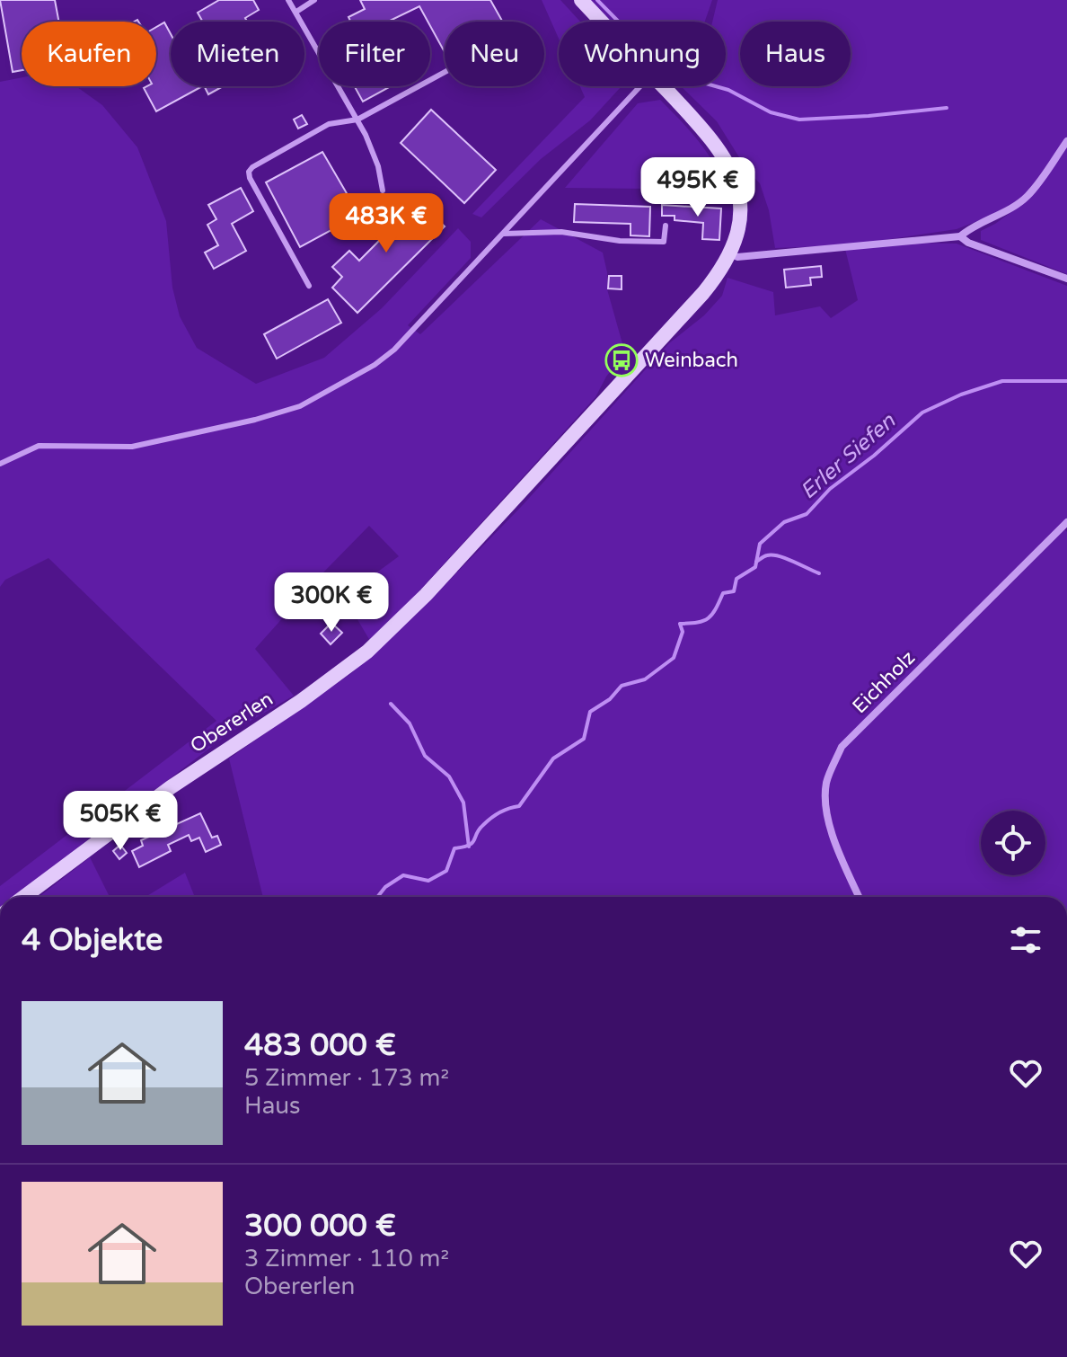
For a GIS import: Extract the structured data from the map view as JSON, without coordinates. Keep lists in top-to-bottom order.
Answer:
{
  "streets": {
    "main road": ["Obererlen"],
    "street": ["Eichholz"]
  },
  "water": ["Erler Siefen"],
  "places": {
    "bus stop": ["Weinbach"]
  },
  "page": {
    "chip": [
      "Kaufen",
      "Mieten",
      "Filter",
      "Neu",
      "Wohnung",
      "Haus"
    ],
    "price": [
      "495K €",
      "483K €",
      "300K €",
      "505K €"
    ],
    "heading": "4 Objekte",
    "list": [
      {
        "name": "483 000 €",
        "note": "5 Zimmer · 173 m² · Haus"
      },
      {
        "name": "300 000 €",
        "note": "3 Zimmer · 110 m² · Obererlen"
      }
    ]
  }
}
